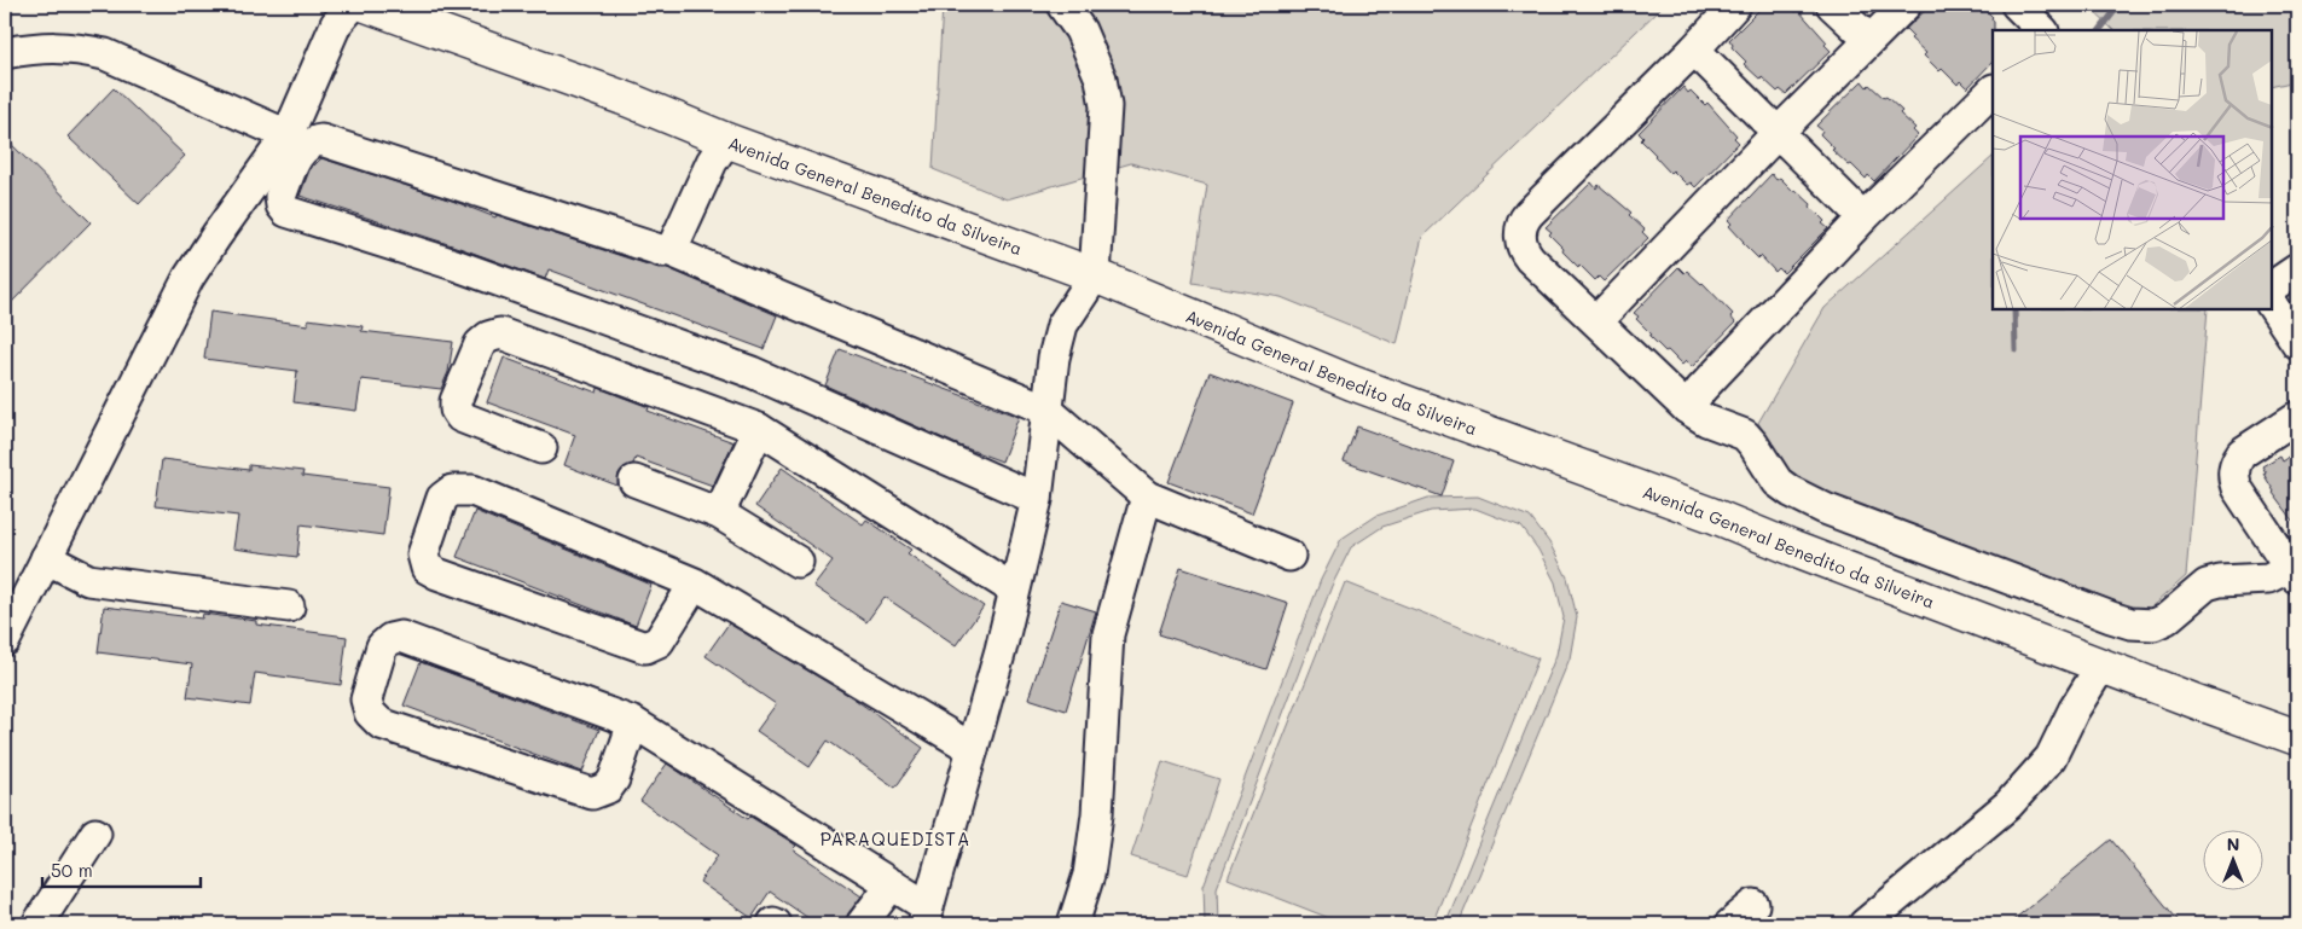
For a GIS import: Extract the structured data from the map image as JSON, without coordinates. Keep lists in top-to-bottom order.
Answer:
{
  "streets": {
    "main road": ["Avenida General Benedito da Silveira"]
  },
  "districts": ["PARAQUEDISTA"],
  "scale_bar": "50 m",
  "north": "top"
}
